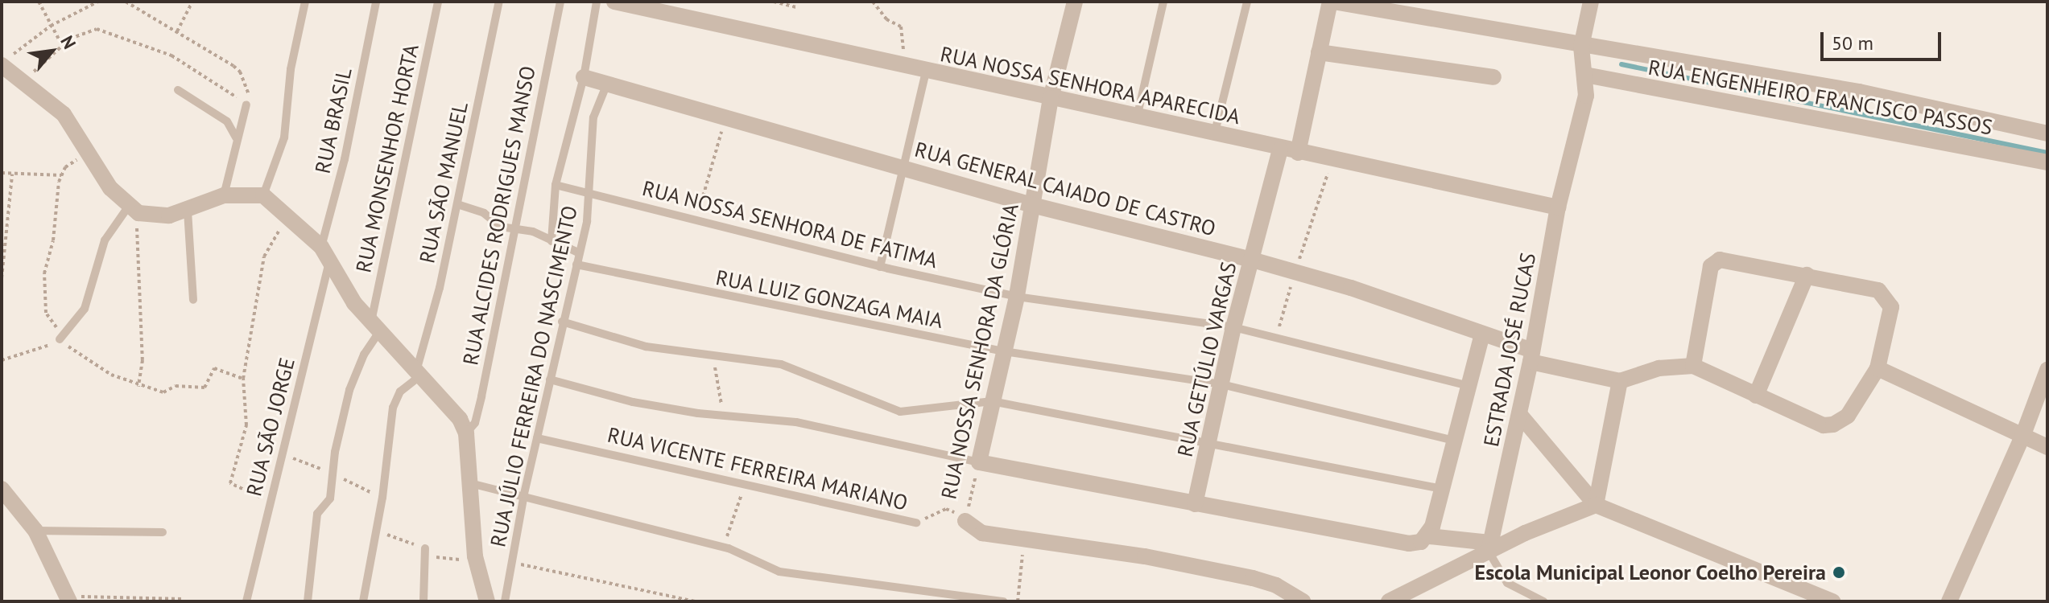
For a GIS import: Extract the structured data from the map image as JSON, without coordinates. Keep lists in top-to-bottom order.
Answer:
{
  "streets": {
    "street": [
      "RUA NOSSA SENHORA APARECIDA",
      "RUA ENGENHEIRO FRANCISCO PASSOS",
      "RUA GENERAL CAIADO DE CASTRO",
      "ESTRADA JOSÉ RUCAS",
      "RUA NOSSA SENHORA DA GLÓRIA",
      "RUA GETÚLIO VARGAS"
    ],
    "lane": [
      "RUA BRASIL",
      "RUA MONSENHOR HORTA",
      "RUA SÃO MANUEL",
      "RUA ALCIDES RODRIGUES MANSO",
      "RUA NOSSA SENHORA DE FATIMA",
      "RUA LUIZ GONZAGA MAIA",
      "RUA JÚLIO FERREIRA DO NASCIMENTO",
      "RUA SÃO JORGE",
      "RUA VICENTE FERREIRA MARIANO"
    ]
  },
  "crossings": [
    ["RUA NOSSA SENHORA APARECIDA", "ESTRADA JOSÉ RUCAS"],
    ["RUA NOSSA SENHORA APARECIDA", "RUA NOSSA SENHORA DA GLÓRIA"],
    ["RUA NOSSA SENHORA APARECIDA", "RUA GETÚLIO VARGAS"],
    ["RUA ENGENHEIRO FRANCISCO PASSOS", "ESTRADA JOSÉ RUCAS"],
    ["RUA BRASIL", "RUA SÃO JORGE"],
    ["RUA GENERAL CAIADO DE CASTRO", "ESTRADA JOSÉ RUCAS"],
    ["RUA GENERAL CAIADO DE CASTRO", "RUA NOSSA SENHORA DA GLÓRIA"],
    ["RUA GENERAL CAIADO DE CASTRO", "RUA GETÚLIO VARGAS"],
    ["RUA GENERAL CAIADO DE CASTRO", "RUA JÚLIO FERREIRA DO NASCIMENTO"],
    ["RUA NOSSA SENHORA DE FATIMA", "RUA NOSSA SENHORA DA GLÓRIA"],
    ["RUA NOSSA SENHORA DE FATIMA", "RUA GETÚLIO VARGAS"],
    ["RUA NOSSA SENHORA DE FATIMA", "RUA JÚLIO FERREIRA DO NASCIMENTO"],
    ["RUA LUIZ GONZAGA MAIA", "RUA NOSSA SENHORA DA GLÓRIA"],
    ["RUA LUIZ GONZAGA MAIA", "RUA GETÚLIO VARGAS"],
    ["RUA LUIZ GONZAGA MAIA", "RUA JÚLIO FERREIRA DO NASCIMENTO"],
    ["RUA NOSSA SENHORA DA GLÓRIA", "RUA VICENTE FERREIRA MARIANO"],
    ["RUA JÚLIO FERREIRA DO NASCIMENTO", "RUA VICENTE FERREIRA MARIANO"]
  ],
  "places": ["Escola Municipal Leonor Coelho Pereira"],
  "scale_bar": "50 m",
  "north": "top right"
}
